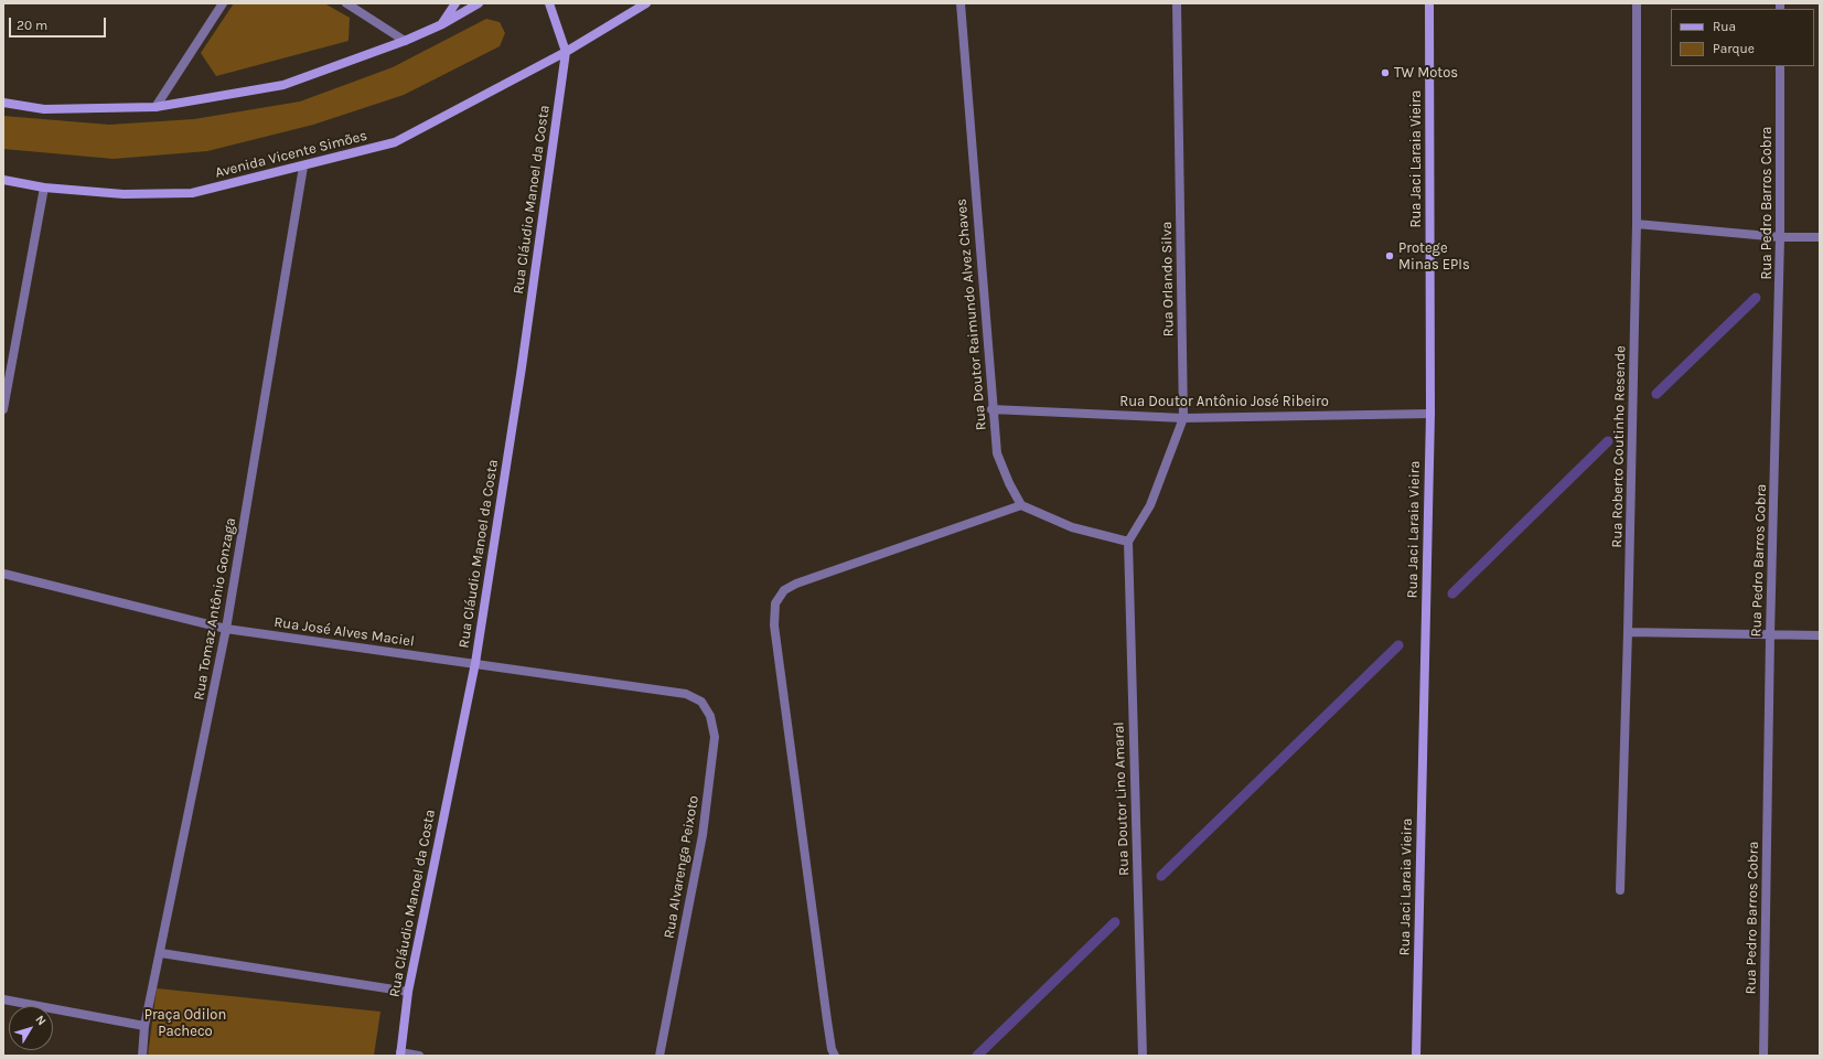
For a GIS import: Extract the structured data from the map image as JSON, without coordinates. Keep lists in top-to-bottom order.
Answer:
{
  "streets": {
    "street": [
      "Avenida Vicente Simões",
      "Rua Jaci Laraia Vieira",
      "Rua Cláudio Manoel da Costa",
      "Rua Pedro Barros Cobra",
      "Rua Orlando Silva",
      "Rua Doutor Raimundo Alvez Chaves",
      "Rua Doutor Antônio José Ribeiro",
      "Rua Roberto Coutinho Resende",
      "Rua Tomaz Antônio Gonzaga",
      "Rua José Alves Maciel",
      "Rua Doutor Lino Amaral",
      "Rua Alvarenga Peixoto"
    ]
  },
  "crossings": [
    ["Avenida Vicente Simões", "Rua Cláudio Manoel da Costa"],
    ["Avenida Vicente Simões", "Rua Tomaz Antônio Gonzaga"],
    ["Rua Jaci Laraia Vieira", "Rua Doutor Antônio José Ribeiro"],
    ["Rua Cláudio Manoel da Costa", "Rua José Alves Maciel"],
    ["Rua Orlando Silva", "Rua Doutor Antônio José Ribeiro"],
    ["Rua Orlando Silva", "Rua Doutor Lino Amaral"],
    ["Rua Doutor Raimundo Alvez Chaves", "Rua Doutor Antônio José Ribeiro"],
    ["Rua Tomaz Antônio Gonzaga", "Rua José Alves Maciel"],
    ["Rua José Alves Maciel", "Rua Alvarenga Peixoto"]
  ],
  "parks": ["Praça Odilon Pacheco"],
  "places": ["TW Motos", "Protege Minas EPIs"],
  "legend": ["Rua", "Parque"],
  "scale_bar": "20 m",
  "north": "top right"
}
